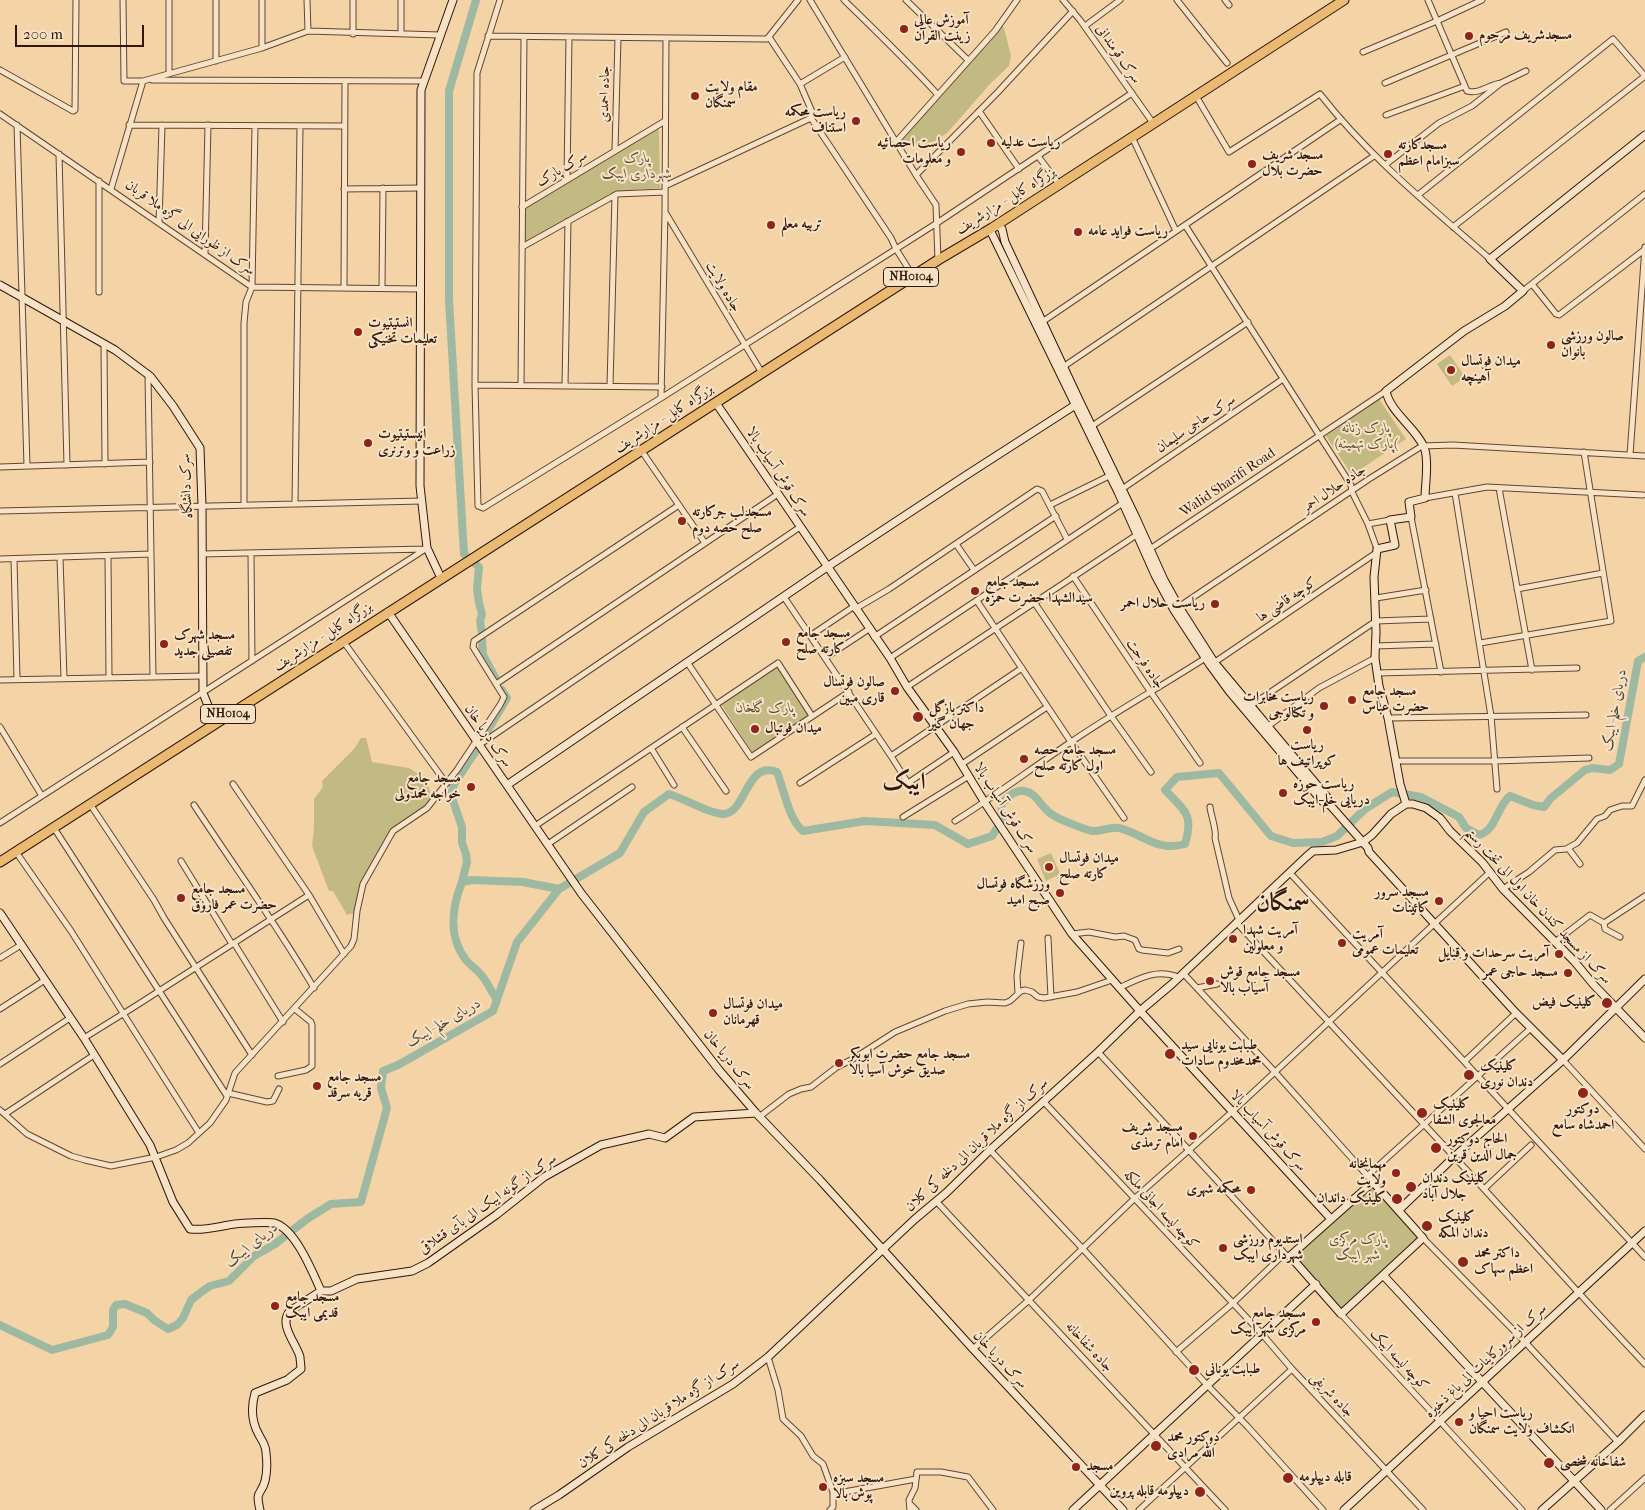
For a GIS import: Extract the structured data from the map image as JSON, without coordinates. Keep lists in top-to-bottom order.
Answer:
{
  "streets": {
    "highway": ["بزرگراه کابل - مزارشریف", "NH0104"],
    "street": [
      "سرک قومندانی",
      "جاده احمدی",
      "سرک پارک",
      "سرک از ظورایی الی گزه ملا قربان",
      "جاده ولایت",
      "سرک حاجی سلیمان",
      "سرک قوش آسیاب بالا",
      "Walid Sharifi Road",
      "سرک دانشگاه",
      "جاده حلال احمر",
      "کوچه قاضی ها",
      "جاده فرحت",
      "سرک دریا خان",
      "سرک از مسجد کندن خان اول الی تخت رستم",
      "سرک از گزه ملا قربان الی دلخه کی کلان",
      "سرک از گونه ایبک الی بآی قشلاقی",
      "کوچه لیسه اجانی ملکه",
      "جاده شفاخانه",
      "کوچه لیسه ایبک",
      "سرک از سرورکاینات الی باغ ذخیره",
      "جاده شریفی"
    ]
  },
  "crossings": [
    ["سرک قومندانی", "بزرگراه کابل - مزارشریف"],
    ["جاده احمدی", "سرک پارک"],
    ["بزرگراه کابل - مزارشریف", "جاده ولایت"],
    ["بزرگراه کابل - مزارشریف", "سرک قوش آسیاب بالا"],
    ["بزرگراه کابل - مزارشریف", "سرک دانشگاه"],
    ["بزرگراه کابل - مزارشریف", "سرک دریا خان"],
    ["سرک قوش آسیاب بالا", "سرک از گزه ملا قربان الی دلخه کی کلان"],
    ["سرک دریا خان", "سرک از گزه ملا قربان الی دلخه کی کلان"],
    ["سرک دریا خان", "سرک از گونه ایبک الی بآی قشلاقی"],
    ["سرک از مسجد کندن خان اول الی تخت رستم", "سرک از گزه ملا قربان الی دلخه کی کلان"],
    ["سرک از گزه ملا قربان الی دلخه کی کلان", "کوچه لیسه اجانی ملکه"],
    ["سرک از گزه ملا قربان الی دلخه کی کلان", "جاده شفاخانه"],
    ["کوچه لیسه اجانی ملکه", "جاده شریفی"],
    ["کوچه لیسه ایبک", "سرک از سرورکاینات الی باغ ذخیره"],
    ["سرک از سرورکاینات الی باغ ذخیره", "جاده شریفی"]
  ],
  "districts": ["ایبک", "سمنگان"],
  "water": ["دریای خلم-ایبک", "دریای ایبک"],
  "parks": [
    "پارک شهرداری ایبک",
    "پارک زنانه (پارک تهمینه(",
    "پارک گلخان",
    "پارک مرکزی شهر ایبک"
  ],
  "places": [
    "آموزش عالی زینت القرآن",
    "مسجدشریف مرحوم",
    "مقام ولایت سمنگان",
    "ریاست محکمه استناف",
    "ریاست عدلیه",
    "ریاست احصائیه و معلومات",
    "مسجدکارته سبزامام اعظم",
    "مسجد شریف حضرت بلال",
    "تربیه معلم",
    "ریاست فواید عامه",
    "انستیتیوت تعلیمات تخنیکی",
    "صالون ورزشی بانوان",
    "میدان فوتسال آهینچه",
    "انیستیتیوت زراعت و وترنری",
    "مسجدلب جرکارته صلح حصه دوم",
    "مسجد جامع سیدالشهدا حضرت حمزه",
    "ریاست حلال احمر",
    "مسجد جامع کارته صلح",
    "مسجد شهرک تفصیلی جدید",
    "صالون فوتسال قاری مبین",
    "مسجد جامع حضرت عباس",
    "ریاست مخابرات و تکنالوجی",
    "داکتر بازگل جهان گیر",
    "میدان فوتبال",
    "ریاست کوپراتیف ها",
    "مسجد جامع حصه اول کارته صلح",
    "مسجد جامع خواجه محمدولی",
    "ریاست حوزه دریایی خلم-ایبک",
    "میدان فوتسال کارته صلح",
    "ورزشگاه فوتسال صبح امید",
    "مسجد جامع حضرت عمر فاروق",
    "مسجد سرور کائینات",
    "آمریت شهدا و معلولین",
    "آمریت تعلیمات عمومی",
    "آمریت سرحدات و قبایل",
    "مسجد حاجی عمر",
    "مسجد جامع قوش آسیاب بالا",
    "کلینیک فیض",
    "میدان فوتسال قهرمانان",
    "طبابت یونایی سید محمدمخدوم سادات",
    "مسجد جامع حضرت ابوبکر صدیق خوش آسیا بالا",
    "کلینیک دندان نوری",
    "مسجد جامع قریه سرقد",
    "دوکتور احمدشاه سامع",
    "کلینیک معالجوی الشفا",
    "مسجد شریف امام ترمذی",
    "الحاج دوکتور جمال الدین قرین",
    "مهمانخانه ولایت",
    "کلینیک دندان جلال آباد",
    "محکمه شهری",
    "کلینیک داندان",
    "کلینیک دندان المکه",
    "استدیوم ورزشی شهرداری ایبک",
    "داکتر محمد اعظم سهاک",
    "مسجد جامع قدیمی ایبک",
    "مسجد جامع مرکزی شهر ایبک",
    "طبابت یونانی",
    "ریاست احیا و انکشاف ولایت سمنگان",
    "دوکتور محمد الله مرادی",
    "شفاخانه شخصی",
    "مسجد",
    "قابله دیپلومه",
    "مسجد سبزه پوش بالا",
    "دیپلومه قابله پروین"
  ],
  "scale_bar": "200 m"
}
